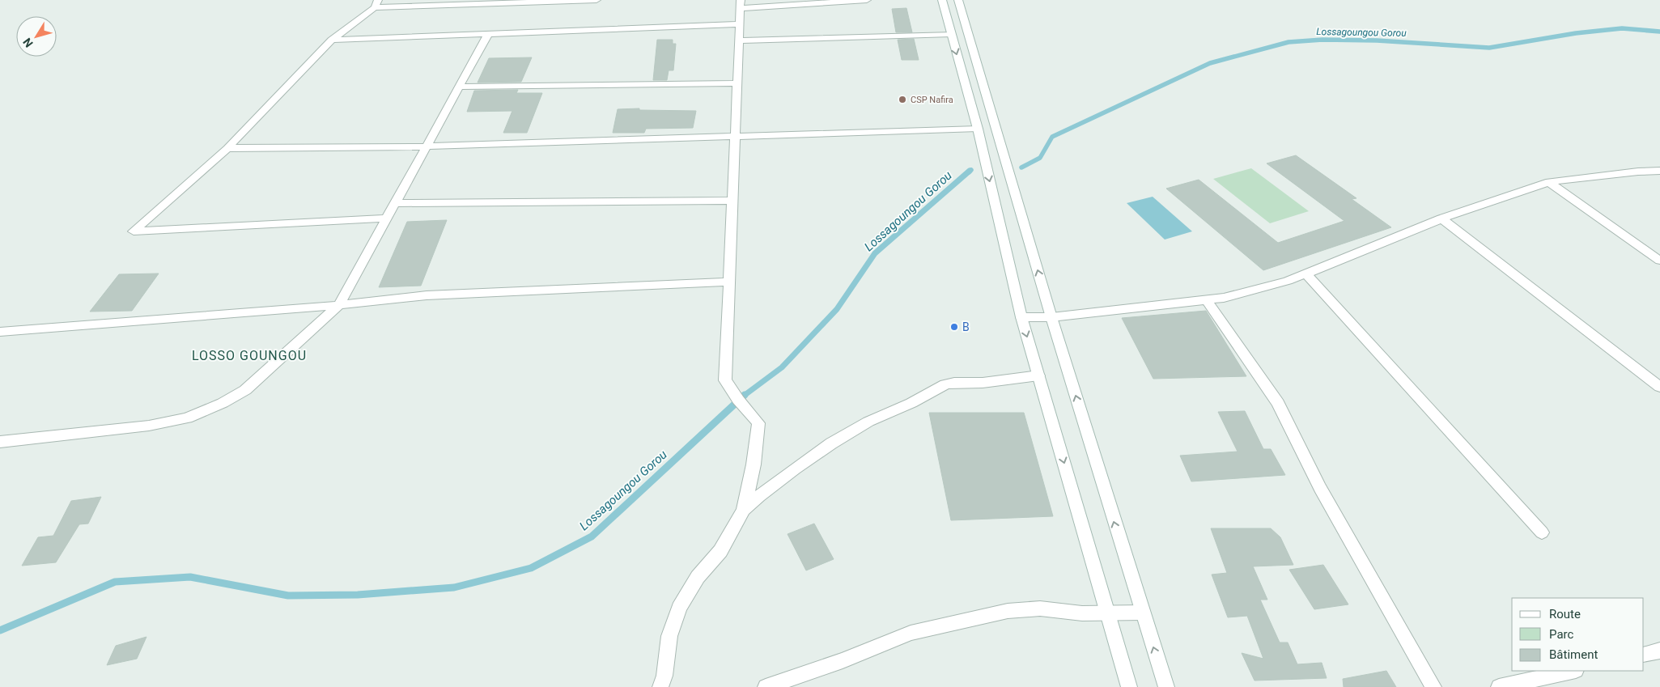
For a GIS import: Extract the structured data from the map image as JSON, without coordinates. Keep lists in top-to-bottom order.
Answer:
{
  "districts": ["LOSSO GOUNGOU"],
  "water": ["Lossagoungou Gorou"],
  "places": ["CSP Nafira", "B"],
  "legend": ["Route", "Parc", "Bâtiment"],
  "north": "bottom left"
}
